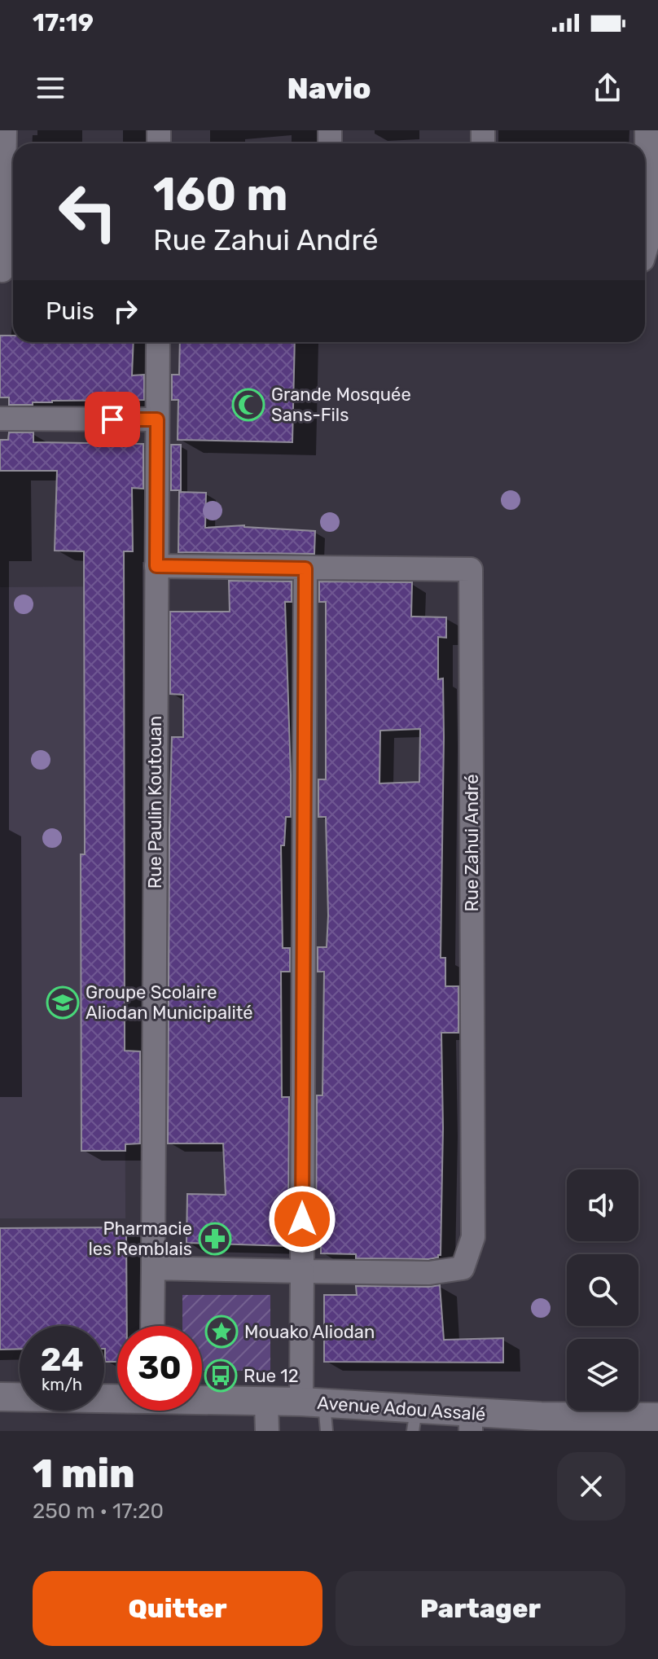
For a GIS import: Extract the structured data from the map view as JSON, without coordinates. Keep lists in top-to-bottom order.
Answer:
{
  "streets": {
    "street": ["Rue Paulin Koutouan", "Rue Zahui André", "Avenue Adou Assalé"]
  },
  "crossings": [
    ["Rue Paulin Koutouan", "Rue Zahui André"]
  ],
  "places": {
    "mosque": ["Grande Mosquée Sans-Fils"],
    "school or university": ["Groupe Scolaire Aliodan Municipalité"],
    "pharmacy": ["Pharmacie les Remblais"],
    "place": ["Mouako Aliodan"],
    "bus stop": ["Rue 12"]
  },
  "page": {
    "status": "17:19",
    "header": "Navio",
    "turn": ["160 m", "Rue Zahui André"],
    "then": "Puis",
    "speed": "24 km/h",
    "limit": "30",
    "heading": ["1 min", "250 m · 17:20"],
    "buttons": ["Quitter", "Partager"]
  }
}
